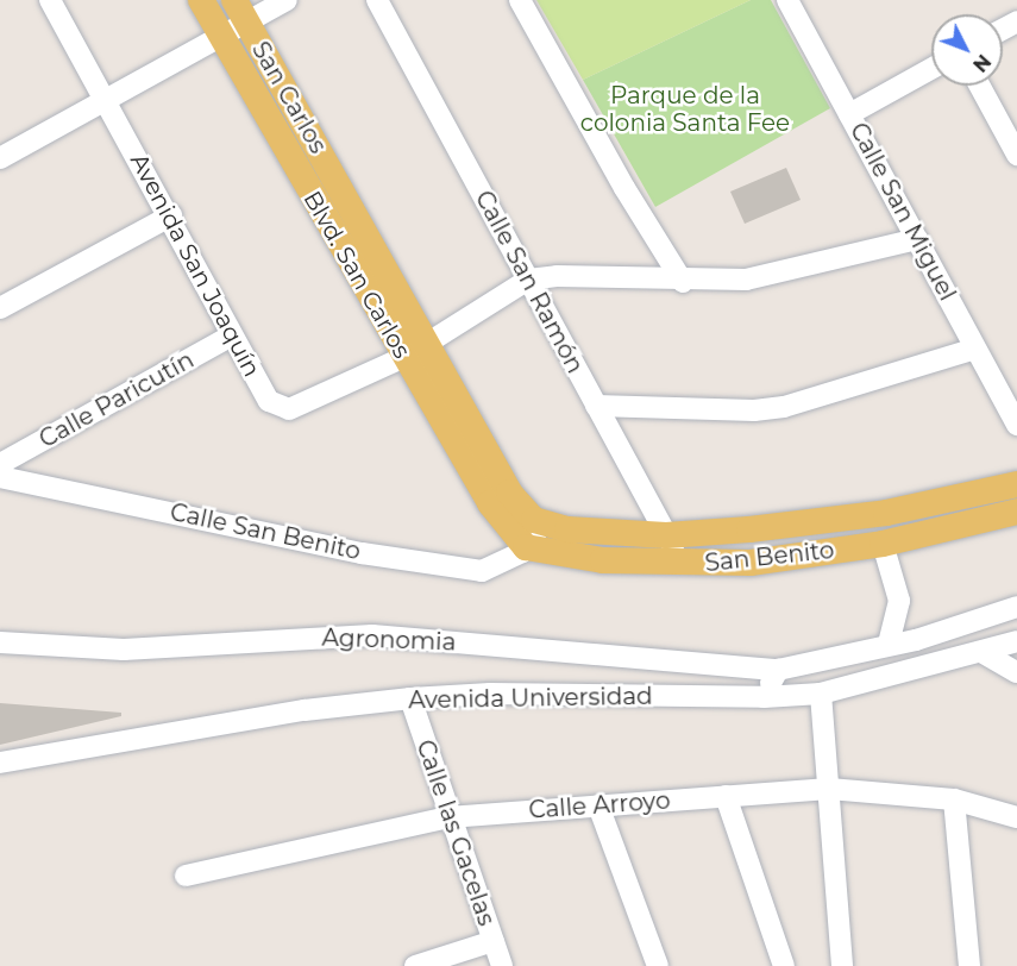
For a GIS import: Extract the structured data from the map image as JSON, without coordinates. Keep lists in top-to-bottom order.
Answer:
{
  "streets": {
    "main road": ["San Carlos", "Blvd. San Carlos", "San Benito"],
    "street": [
      "Calle San Miguel",
      "Avenida San Joaquín",
      "Calle San Ramón",
      "Calle Paricutín",
      "Calle San Benito",
      "Agronomia",
      "Avenida Universidad",
      "Calle Arroyo",
      "Calle las Gacelas"
    ]
  },
  "crossings": [
    ["San Carlos", "San Benito"],
    ["Avenida San Joaquín", "Blvd. San Carlos"],
    ["Avenida San Joaquín", "Calle Paricutín"],
    ["Blvd. San Carlos", "Calle San Benito"],
    ["Blvd. San Carlos", "San Benito"],
    ["Calle San Ramón", "San Benito"],
    ["Calle San Benito", "San Benito"],
    ["Avenida Universidad", "Calle las Gacelas"],
    ["Calle Arroyo", "Calle las Gacelas"]
  ],
  "parks": ["Parque de la colonia Santa Fee"],
  "north": "bottom right"
}
